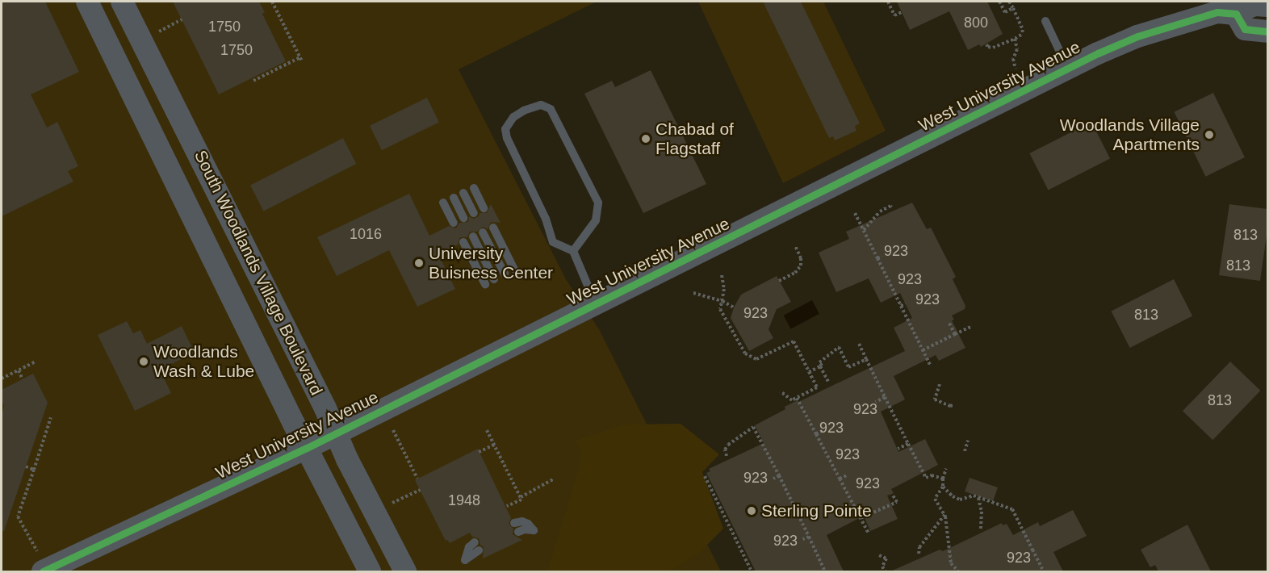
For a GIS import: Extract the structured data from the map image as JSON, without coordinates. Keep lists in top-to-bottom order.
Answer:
{
  "streets": {
    "street": ["West University Avenue", "South Woodlands Village Boulevard"]
  },
  "crossings": [
    ["West University Avenue", "South Woodlands Village Boulevard"]
  ],
  "places": [
    "Woodlands Village Apartments",
    "Chabad of Flagstaff",
    "University Buisness Center",
    "Woodlands Wash & Lube",
    "Sterling Pointe"
  ],
  "house_numbers": [
    "800",
    "1750",
    "1750",
    "1016",
    "813",
    "923",
    "813",
    "923",
    "923",
    "923",
    "813",
    "813",
    "923",
    "923",
    "923",
    "923",
    "923",
    "1948",
    "923",
    "923"
  ]
}
